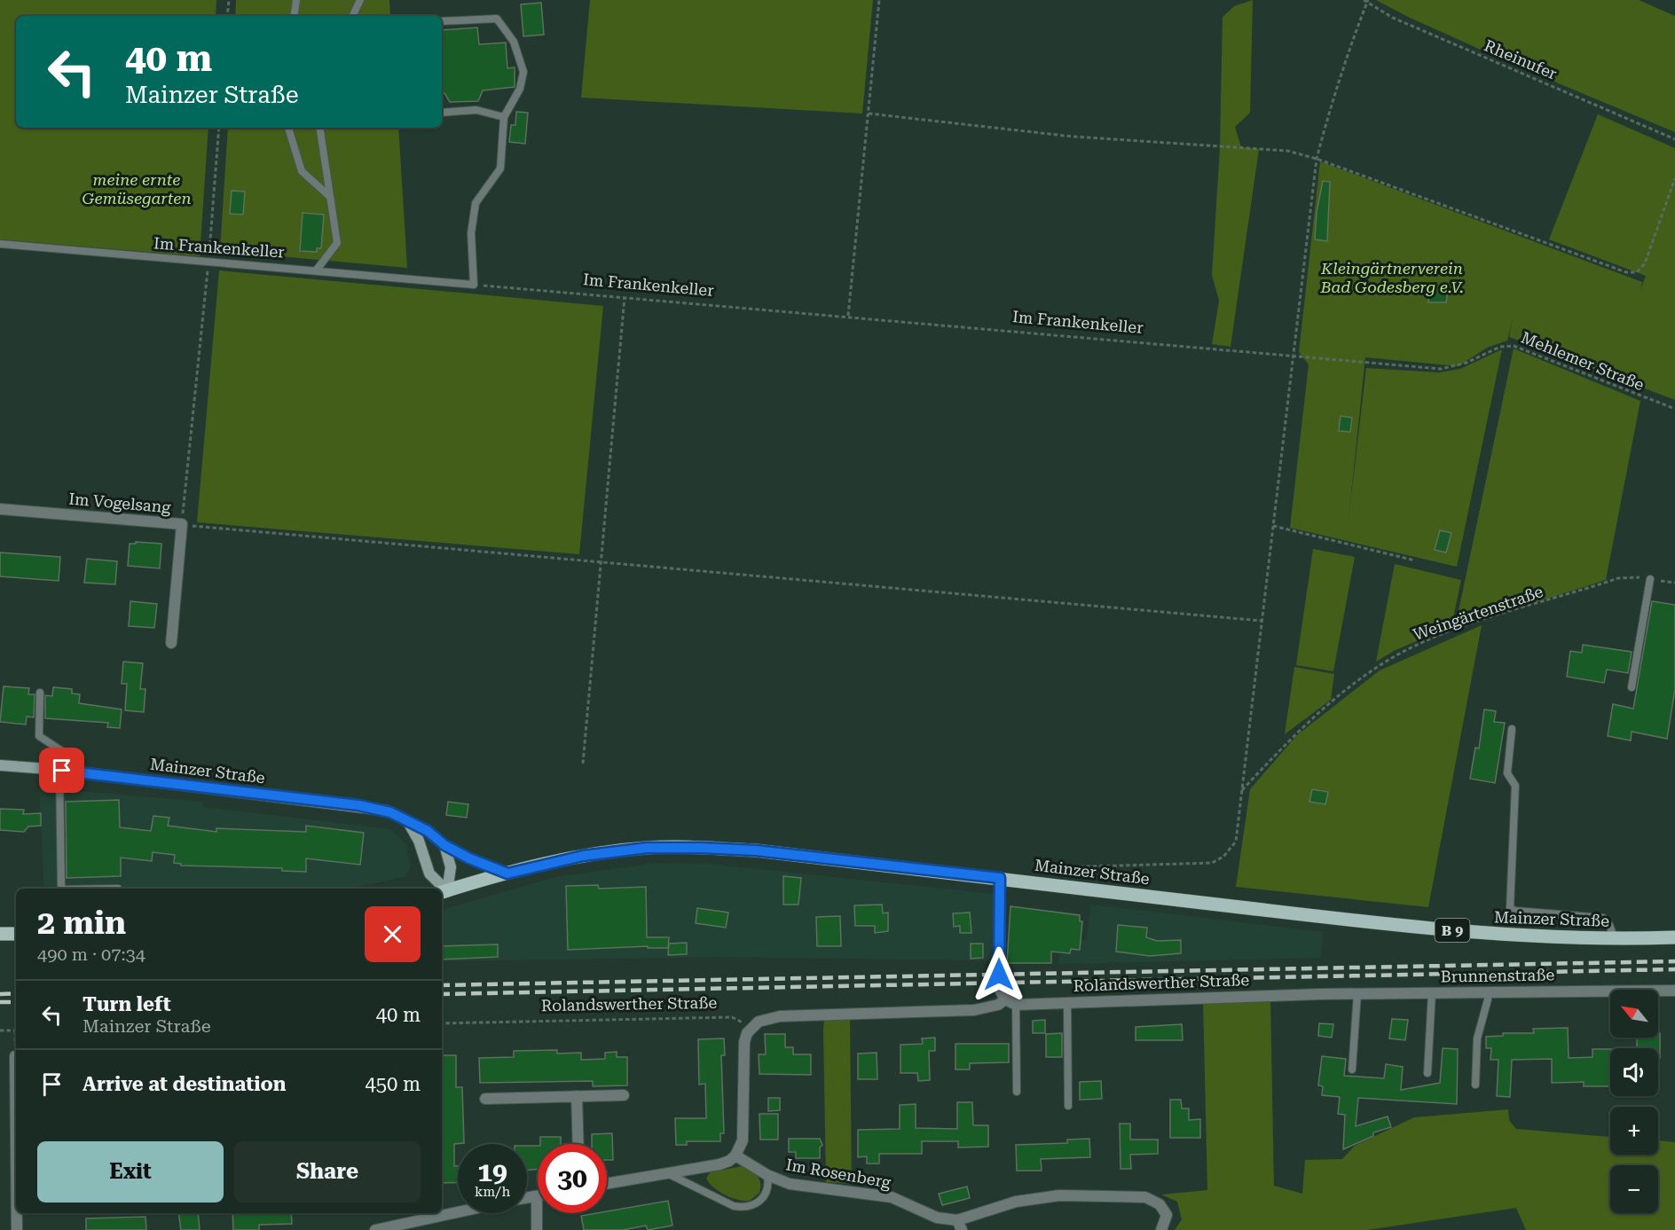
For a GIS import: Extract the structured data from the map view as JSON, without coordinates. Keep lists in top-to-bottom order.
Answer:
{
  "streets": {
    "main road": ["Mainzer Straße", "B 9"],
    "street": [
      "Im Vogelsang",
      "Brunnenstraße",
      "Rolandswerther Straße",
      "Im Rosenberg"
    ],
    "lane": ["Im Frankenkeller"],
    "path": ["Rheinufer", "Mehlemer Straße", "Weingärtenstraße"]
  },
  "crossings": [
    ["Im Frankenkeller", "Mehlemer Straße"],
    ["Brunnenstraße", "Rolandswerther Straße"]
  ],
  "parks": ["meine ernte Gemüsegarten", "Kleingärtnerverein Bad Godesberg e.V."],
  "north": "top left",
  "page": {
    "turn": ["40 m", "Mainzer Straße"],
    "heading": ["2 min", "490 m · 07:34"],
    "list": [
      {
        "name": "Turn left",
        "note": "Mainzer Straße",
        "value": "40 m"
      },
      {
        "name": "Arrive at destination",
        "value": "450 m"
      }
    ],
    "map_buttons": ["+", "−"],
    "buttons": ["Exit", "Share"],
    "speed": "19 km/h",
    "limit": "30"
  }
}
